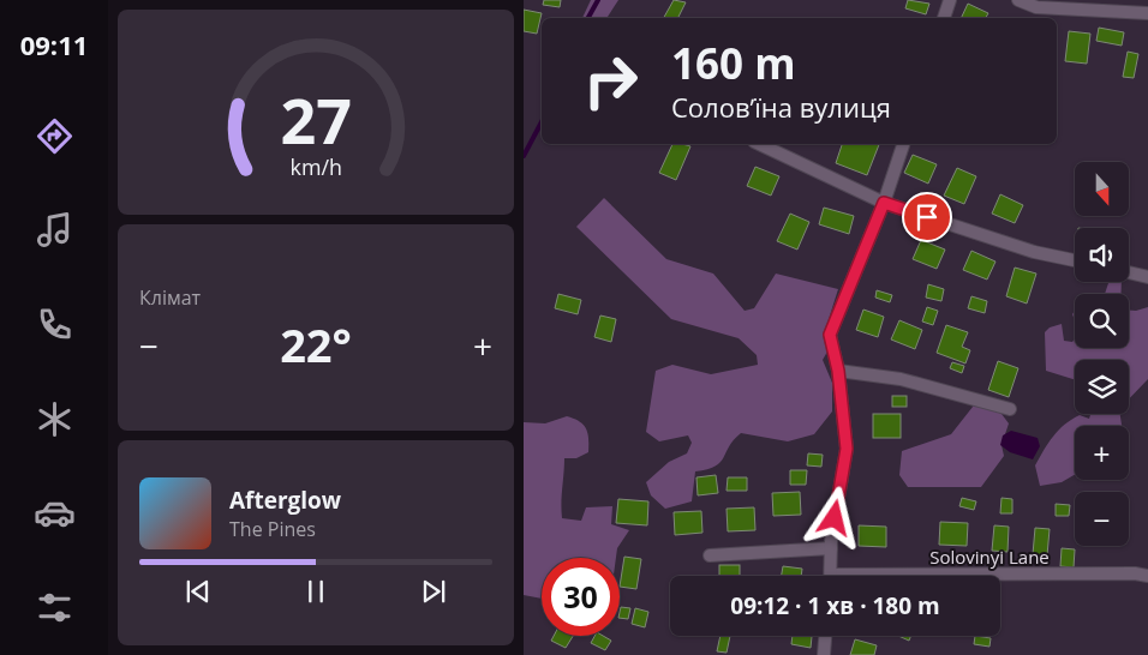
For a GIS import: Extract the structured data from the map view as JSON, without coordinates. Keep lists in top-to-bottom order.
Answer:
{
  "streets": {
    "street": ["Solovinyi Lane"]
  },
  "north": "bottom",
  "page": {
    "tabs": "09:11",
    "turn": ["160 m", "Соловʼїна вулиця"],
    "map_buttons": ["+", "−"],
    "tile": "Клімат",
    "heat": ["−", "22°", "+"],
    "song": ["Afterglow", "The Pines"],
    "limit": "30",
    "trip": "09:12 · 1 хв · 180 m",
    "gauge": ["27", "km/h"]
  }
}
